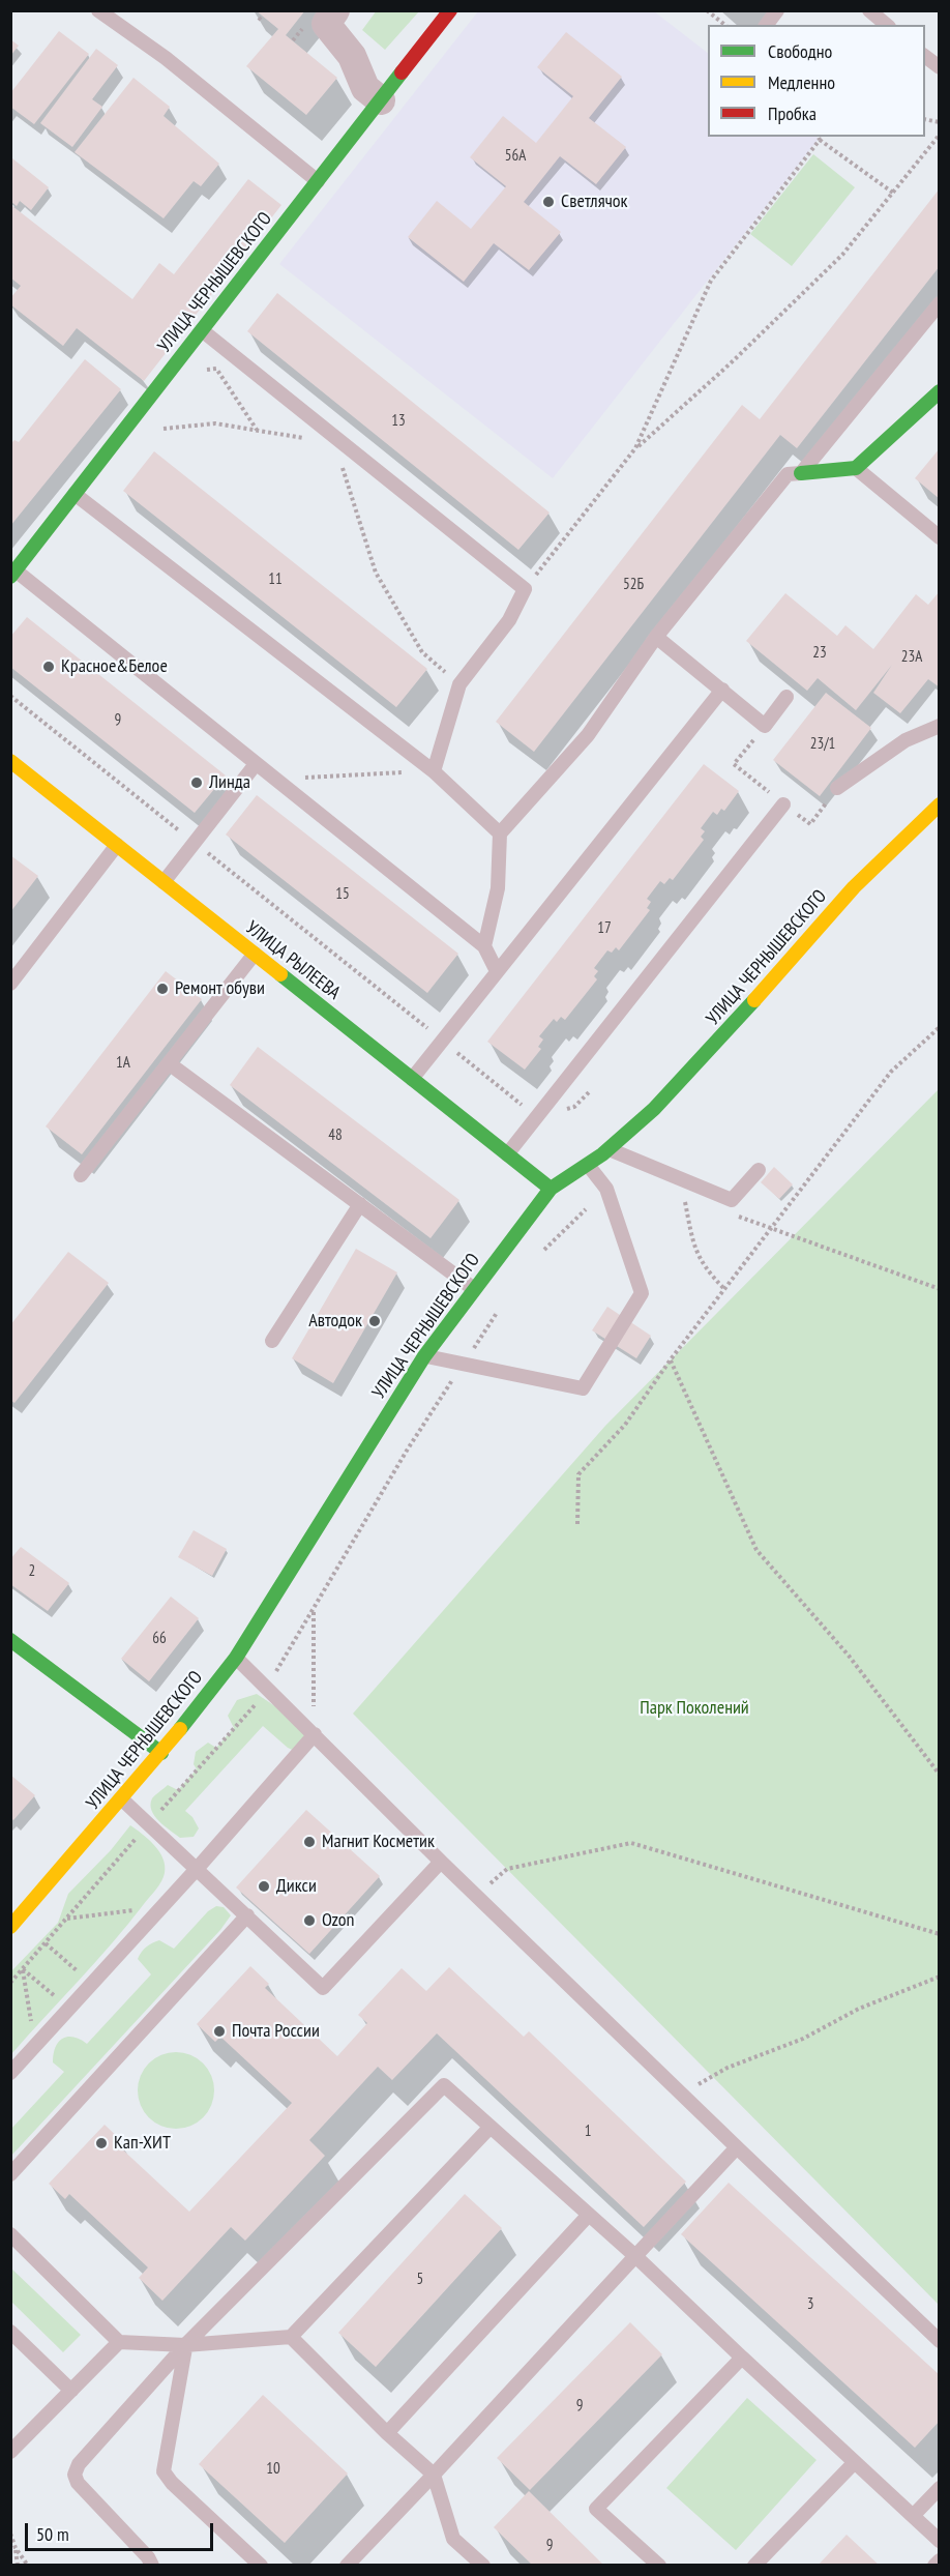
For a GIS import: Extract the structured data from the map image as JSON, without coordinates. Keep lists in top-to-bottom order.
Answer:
{
  "streets": {
    "street": ["УЛИЦА ЧЕРНЫШЕВСКОГО", "УЛИЦА РЫЛЕЕВА"]
  },
  "crossings": [
    ["УЛИЦА ЧЕРНЫШЕВСКОГО", "УЛИЦА РЫЛЕЕВА"]
  ],
  "parks": ["Парк Поколений"],
  "places": [
    "Светлячок",
    "Красное&Белое",
    "Линда",
    "Ремонт обуви",
    "Автодок",
    "Магнит Косметик",
    "Дикси",
    "Ozon",
    "Почта России",
    "Кап-ХИТ"
  ],
  "house_numbers": [
    "56А",
    "13",
    "11",
    "52Б",
    "23",
    "23А",
    "9",
    "23/1",
    "15",
    "17",
    "1А",
    "48",
    "2",
    "66",
    "1",
    "5",
    "3",
    "9",
    "10",
    "9"
  ],
  "legend": ["Свободно", "Медленно", "Пробка"],
  "scale_bar": "50 m"
}
